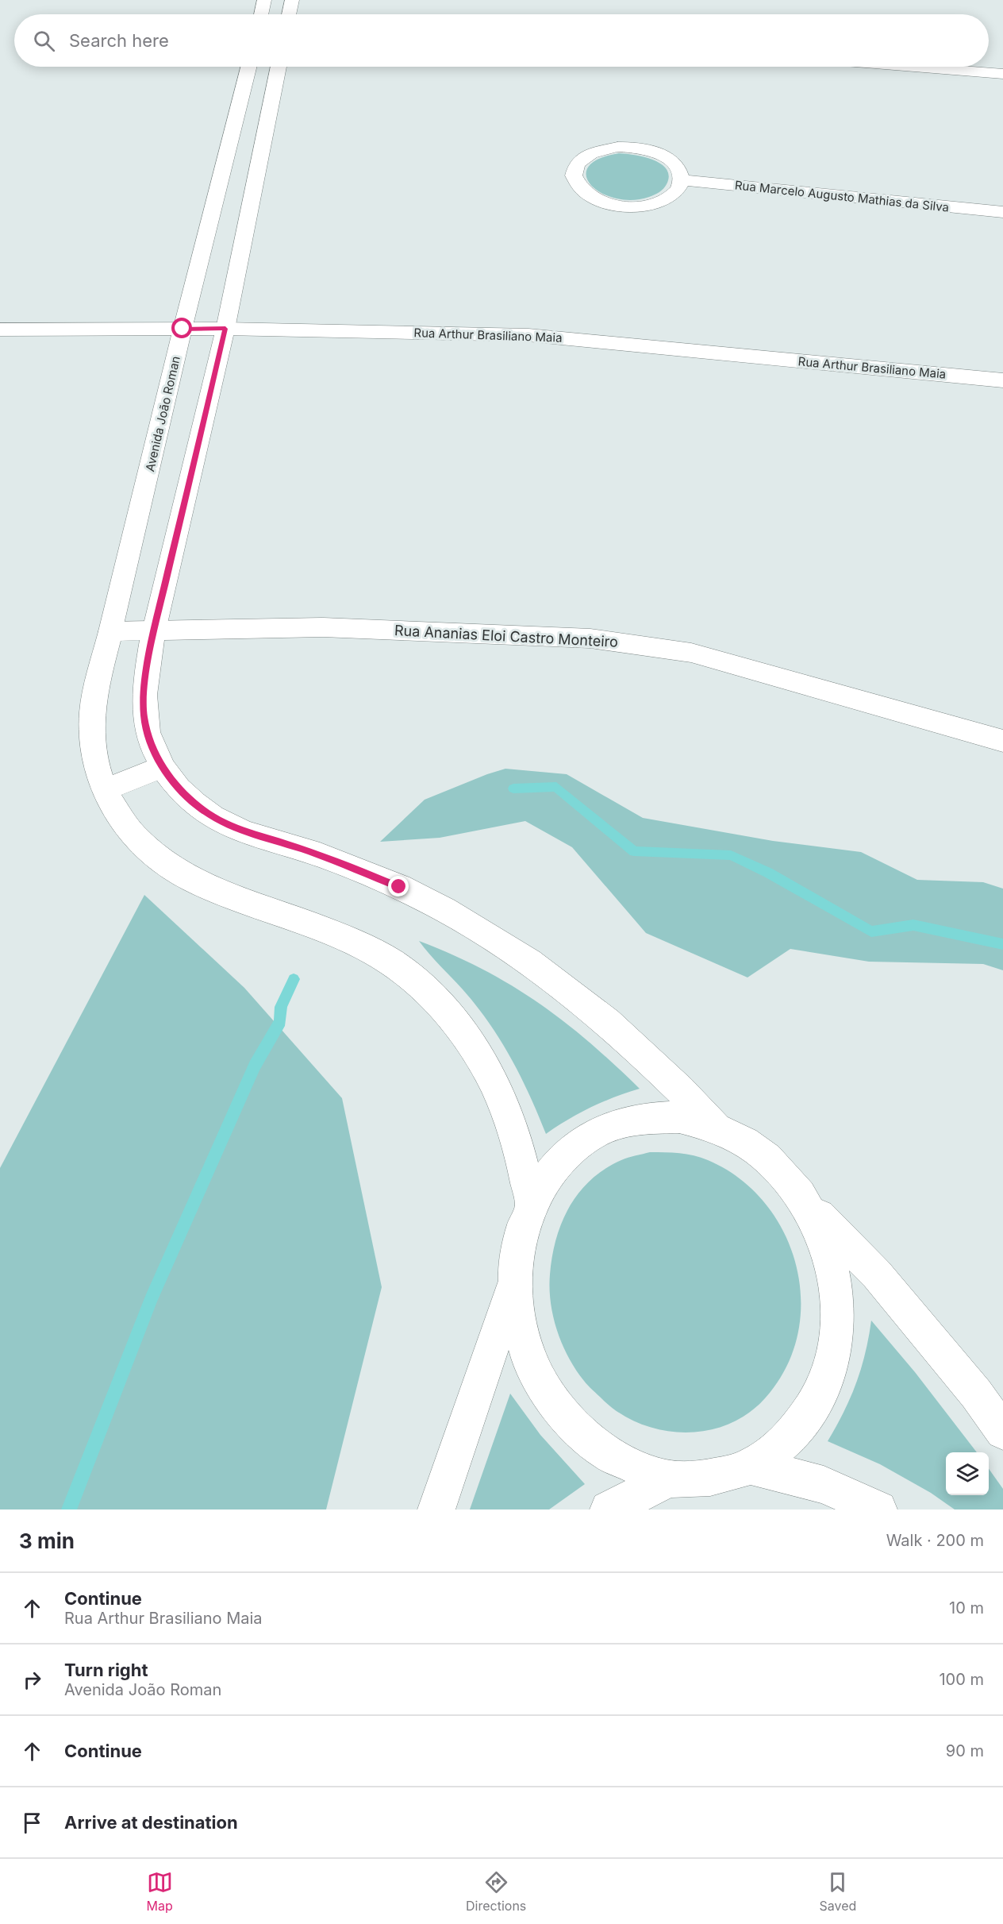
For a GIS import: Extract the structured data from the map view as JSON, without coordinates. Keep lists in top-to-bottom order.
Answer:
{
  "streets": {
    "street": [
      "Rua Marcelo Augusto Mathias da Silva",
      "Rua Arthur Brasiliano Maia",
      "Avenida João Roman",
      "Rua Ananias Eloi Castro Monteiro"
    ]
  },
  "crossings": [
    ["Rua Arthur Brasiliano Maia", "Avenida João Roman"],
    ["Avenida João Roman", "Rua Ananias Eloi Castro Monteiro"]
  ],
  "page": {
    "search": "Search here",
    "heading": ["3 min", "Walk · 200 m"],
    "list": [
      ["Continue", "Rua Arthur Brasiliano Maia", "10 m"],
      ["Turn right", "Avenida João Roman", "100 m"],
      ["Continue", "90 m"],
      "Arrive at destination"
    ],
    "nav": ["Map", "Directions", "Saved"]
  }
}
